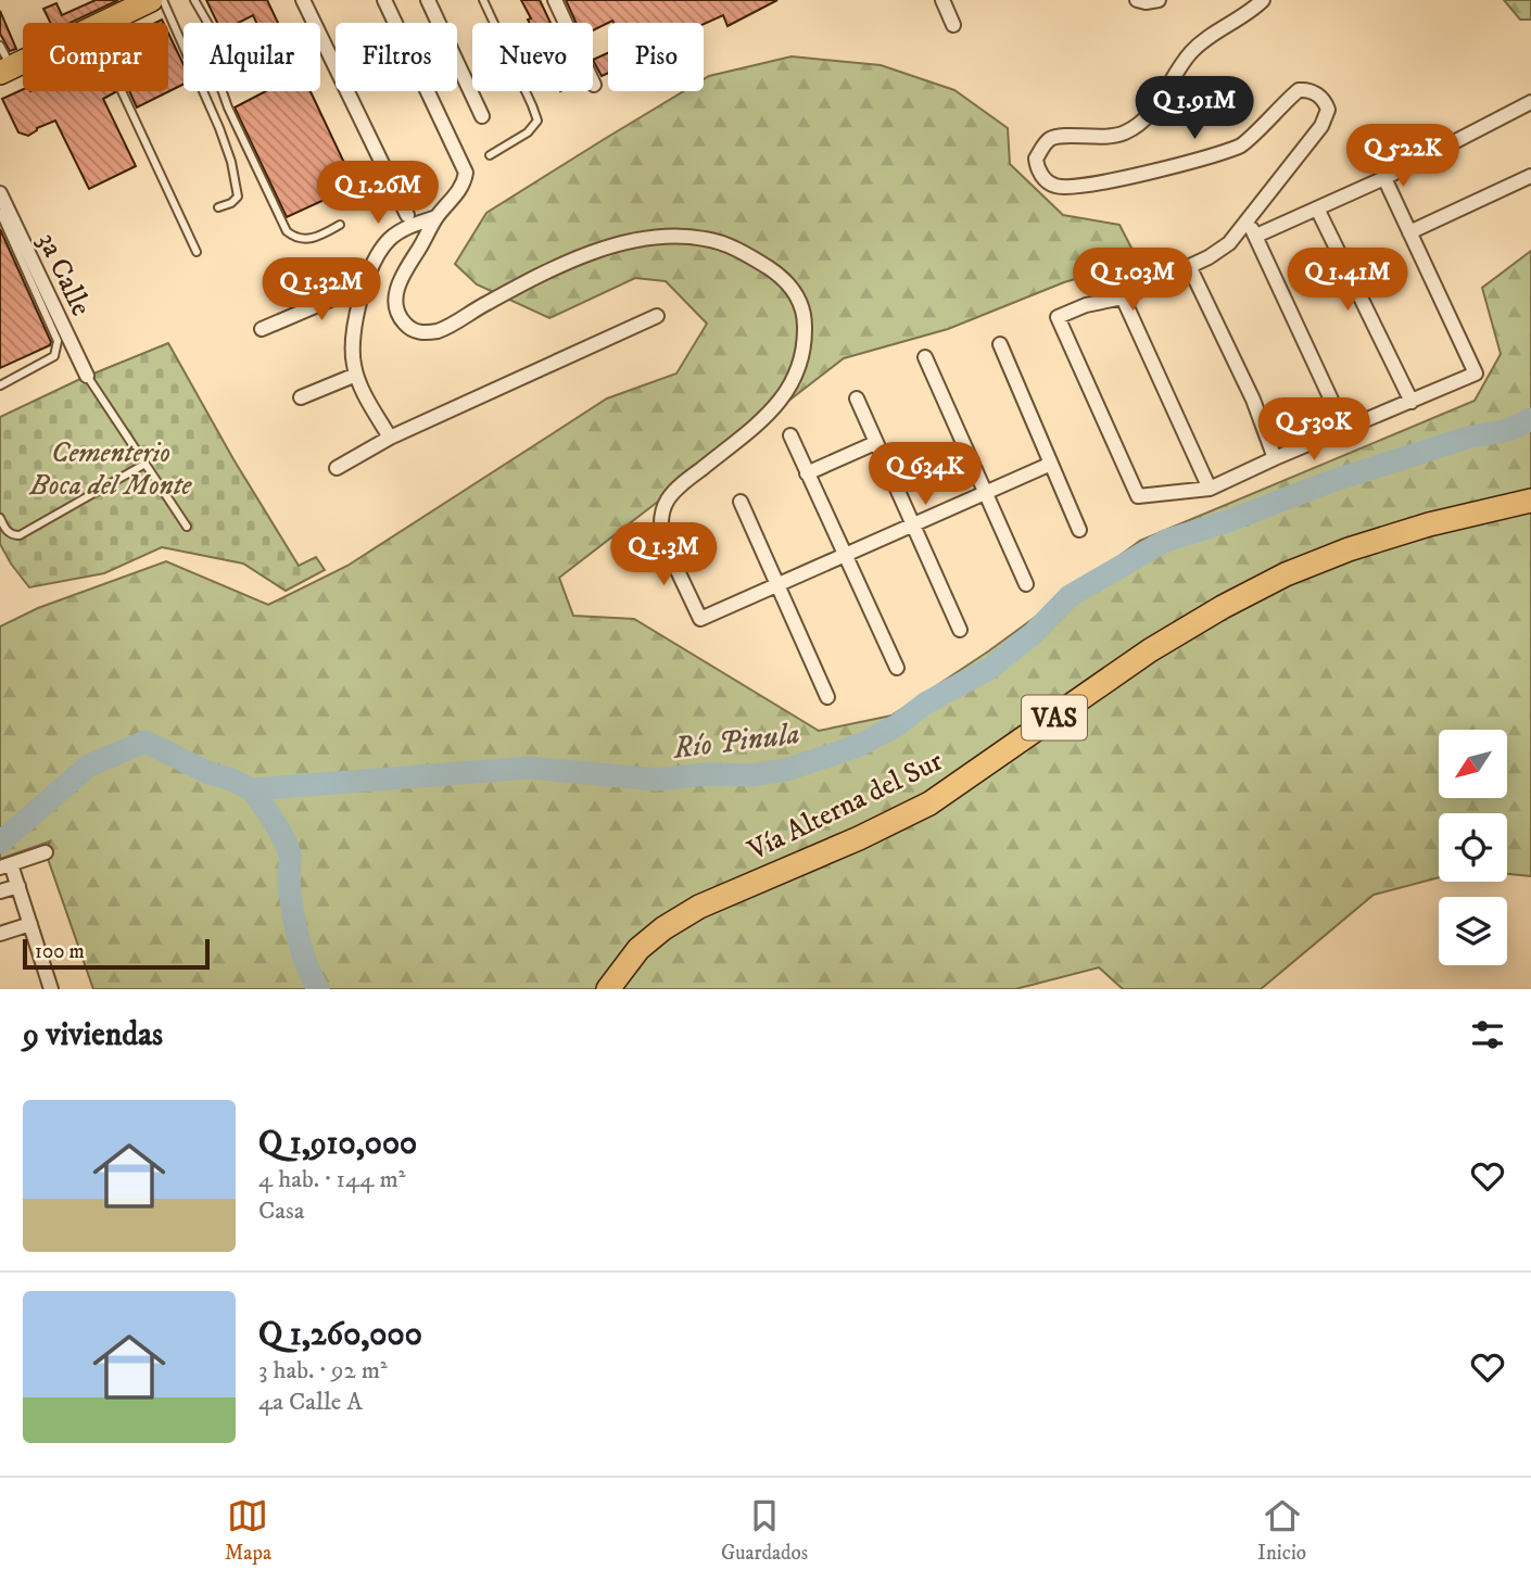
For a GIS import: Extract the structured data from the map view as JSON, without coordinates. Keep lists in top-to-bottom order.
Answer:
{
  "streets": {
    "main road": ["VAS", "Vía Alterna del Sur"],
    "street": ["3a Calle"]
  },
  "water": ["Río Pinula"],
  "parks": ["Cementerio Boca del Monte"],
  "scale_bar": "100 m",
  "north": "bottom left",
  "page": {
    "chip": [
      "Comprar",
      "Alquilar",
      "Filtros",
      "Nuevo",
      "Piso"
    ],
    "price": [
      "Q 1.91M",
      "Q 522K",
      "Q 1.26M",
      "Q 1.03M",
      "Q 1.41M",
      "Q 1.32M",
      "Q 530K",
      "Q 634K",
      "Q 1.3M"
    ],
    "scale": "100 m",
    "heading": "9 viviendas",
    "list": [
      {
        "name": "Q 1,910,000",
        "note": "4 hab. · 144 m² · Casa"
      },
      {
        "name": "Q 1,260,000",
        "note": "3 hab. · 92 m² · 4a Calle A"
      }
    ],
    "tabs": ["Mapa", "Guardados", "Inicio"]
  }
}
